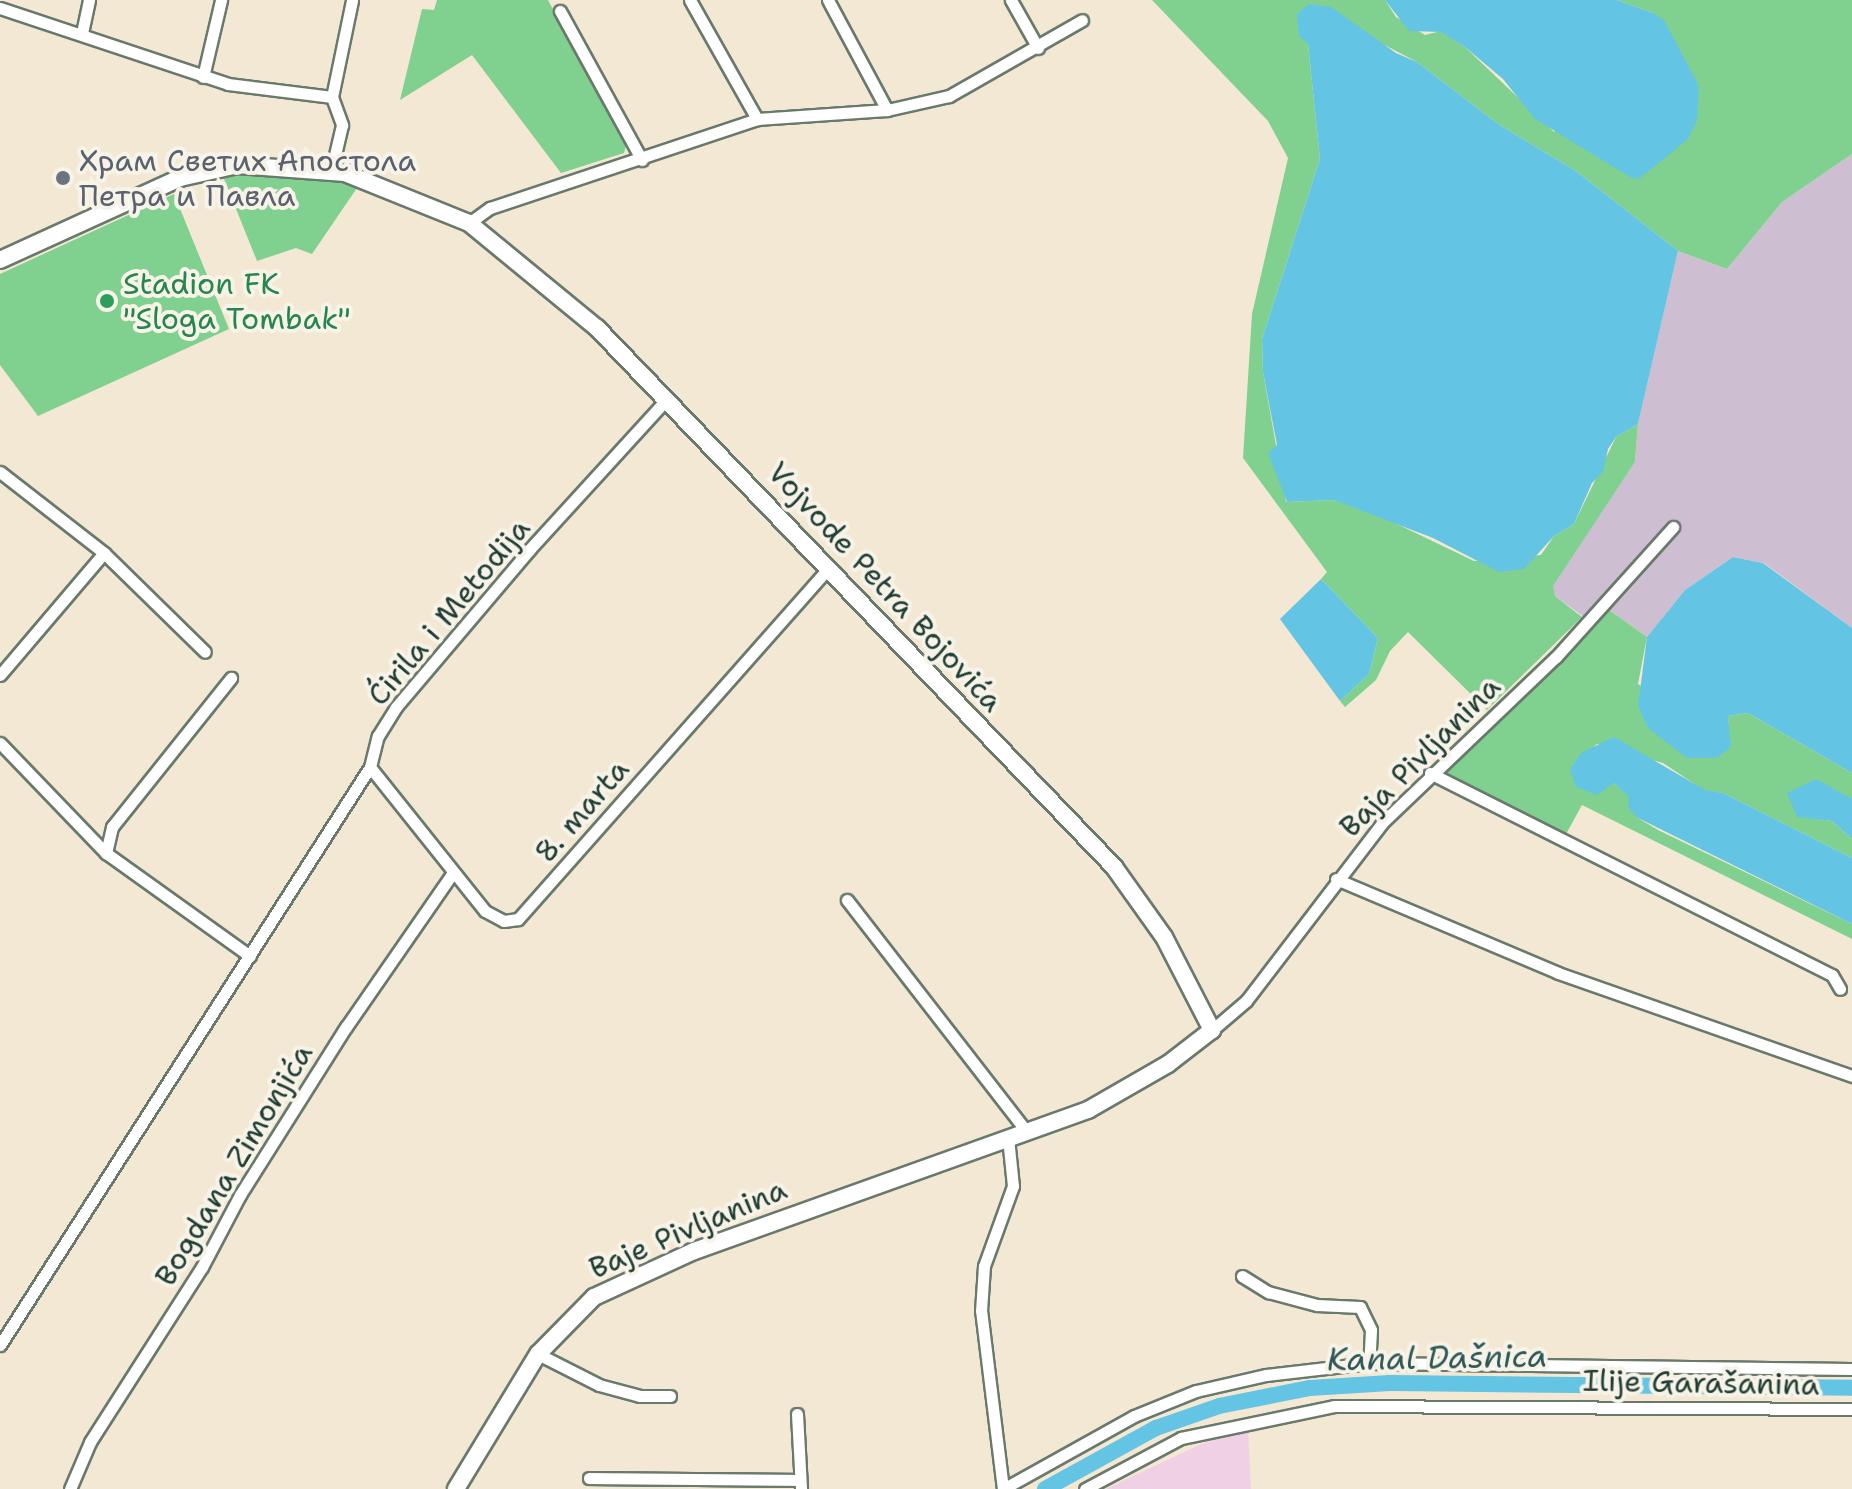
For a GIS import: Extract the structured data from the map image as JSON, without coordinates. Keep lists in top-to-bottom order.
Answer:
{
  "streets": {
    "street": [
      "Vojvode Petra Bojovića",
      "Ćirila i Metodija",
      "Baja Pivljanina",
      "8. marta",
      "Bogdana Zimonjića",
      "Baje Pivljanina",
      "Ilije Garašanina"
    ]
  },
  "crossings": [
    ["Vojvode Petra Bojovića", "Ćirila i Metodija"],
    ["Vojvode Petra Bojovića", "Baja Pivljanina"],
    ["Vojvode Petra Bojovića", "8. marta"],
    ["Vojvode Petra Bojovića", "Baje Pivljanina"],
    ["Ćirila i Metodija", "8. marta"],
    ["Baja Pivljanina", "Baje Pivljanina"],
    ["8. marta", "Bogdana Zimonjića"]
  ],
  "water": ["Kanal Dašnica"],
  "places": ["Храм Светих Апостола Петра и Павла", "Stadion FK \"Sloga Tombak\""]
}
